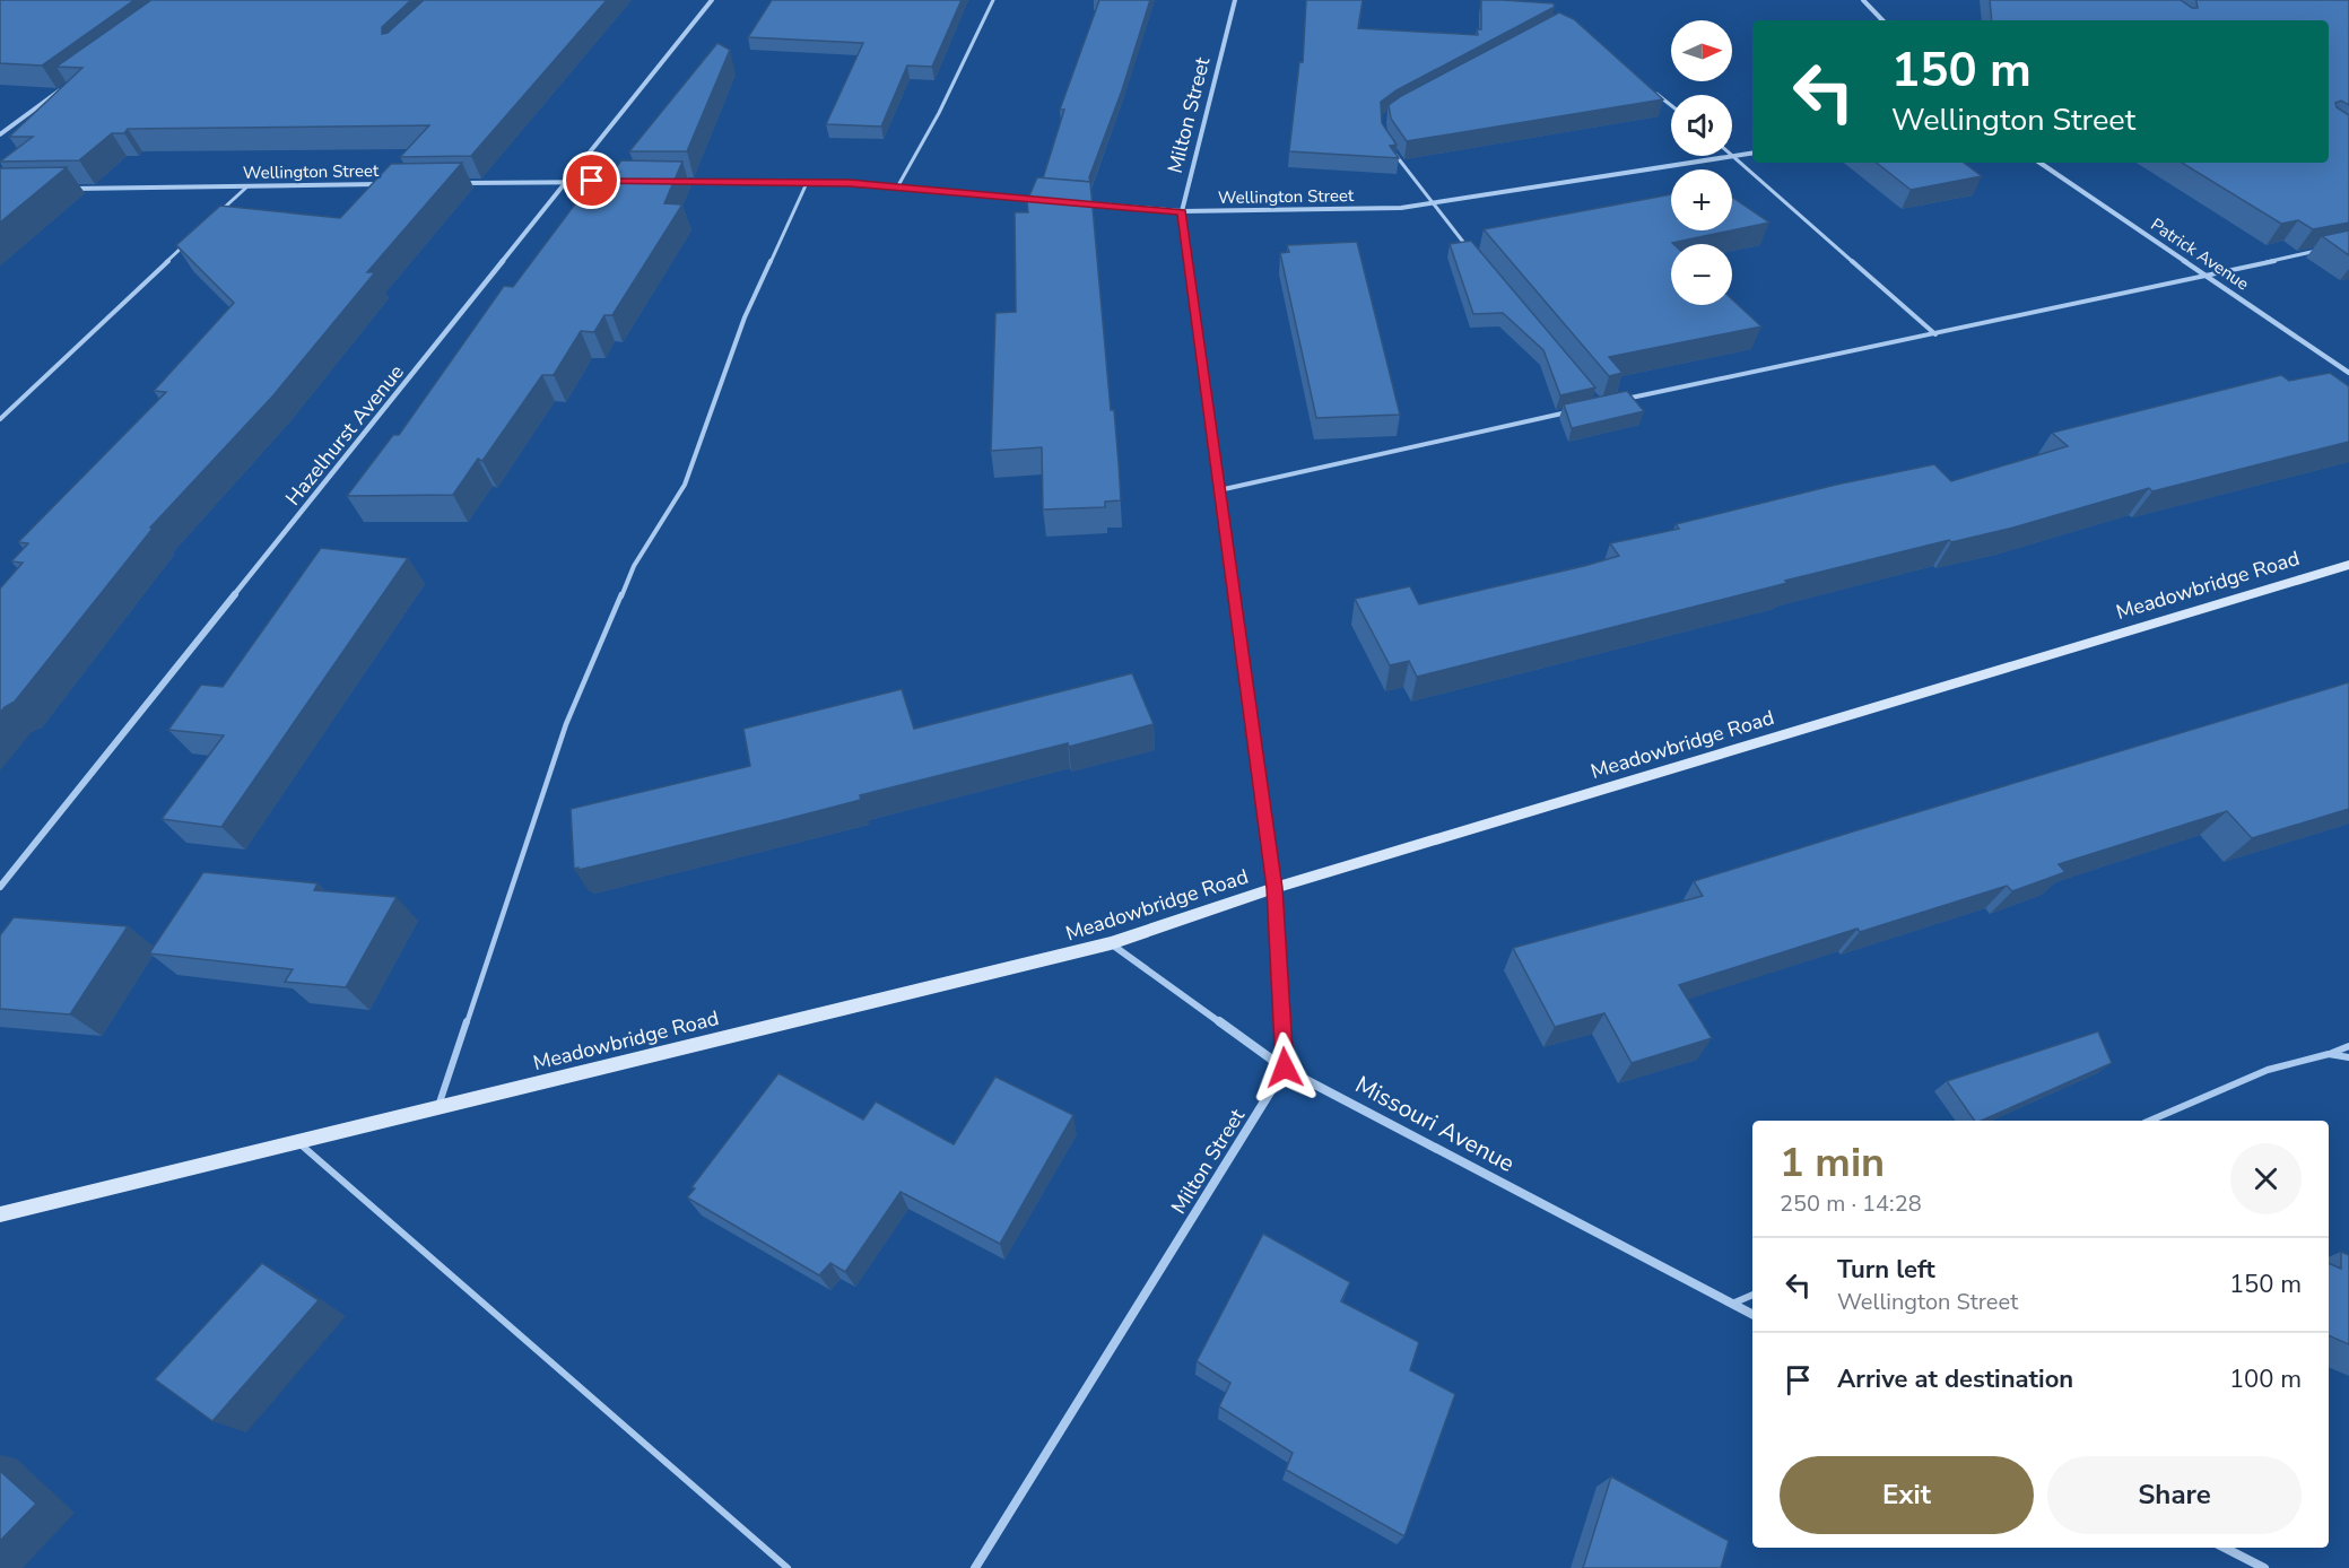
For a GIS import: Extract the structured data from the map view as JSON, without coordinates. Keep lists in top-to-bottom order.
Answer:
{
  "streets": {
    "main road": ["Meadowbridge Road"],
    "street": [
      "Milton Street",
      "Wellington Street",
      "Patrick Avenue",
      "Hazelhurst Avenue",
      "Missouri Avenue"
    ]
  },
  "crossings": [
    ["Milton Street", "Wellington Street"],
    ["Milton Street", "Meadowbridge Road"],
    ["Milton Street", "Missouri Avenue"],
    ["Meadowbridge Road", "Missouri Avenue"]
  ],
  "north": "right",
  "page": {
    "map_buttons": ["+", "−"],
    "turn": ["150 m", "Wellington Street"],
    "heading": ["1 min", "250 m · 14:28"],
    "list": [
      {
        "name": "Turn left",
        "note": "Wellington Street",
        "value": "150 m"
      },
      {
        "name": "Arrive at destination",
        "value": "100 m"
      }
    ],
    "buttons": ["Exit", "Share"]
  }
}
